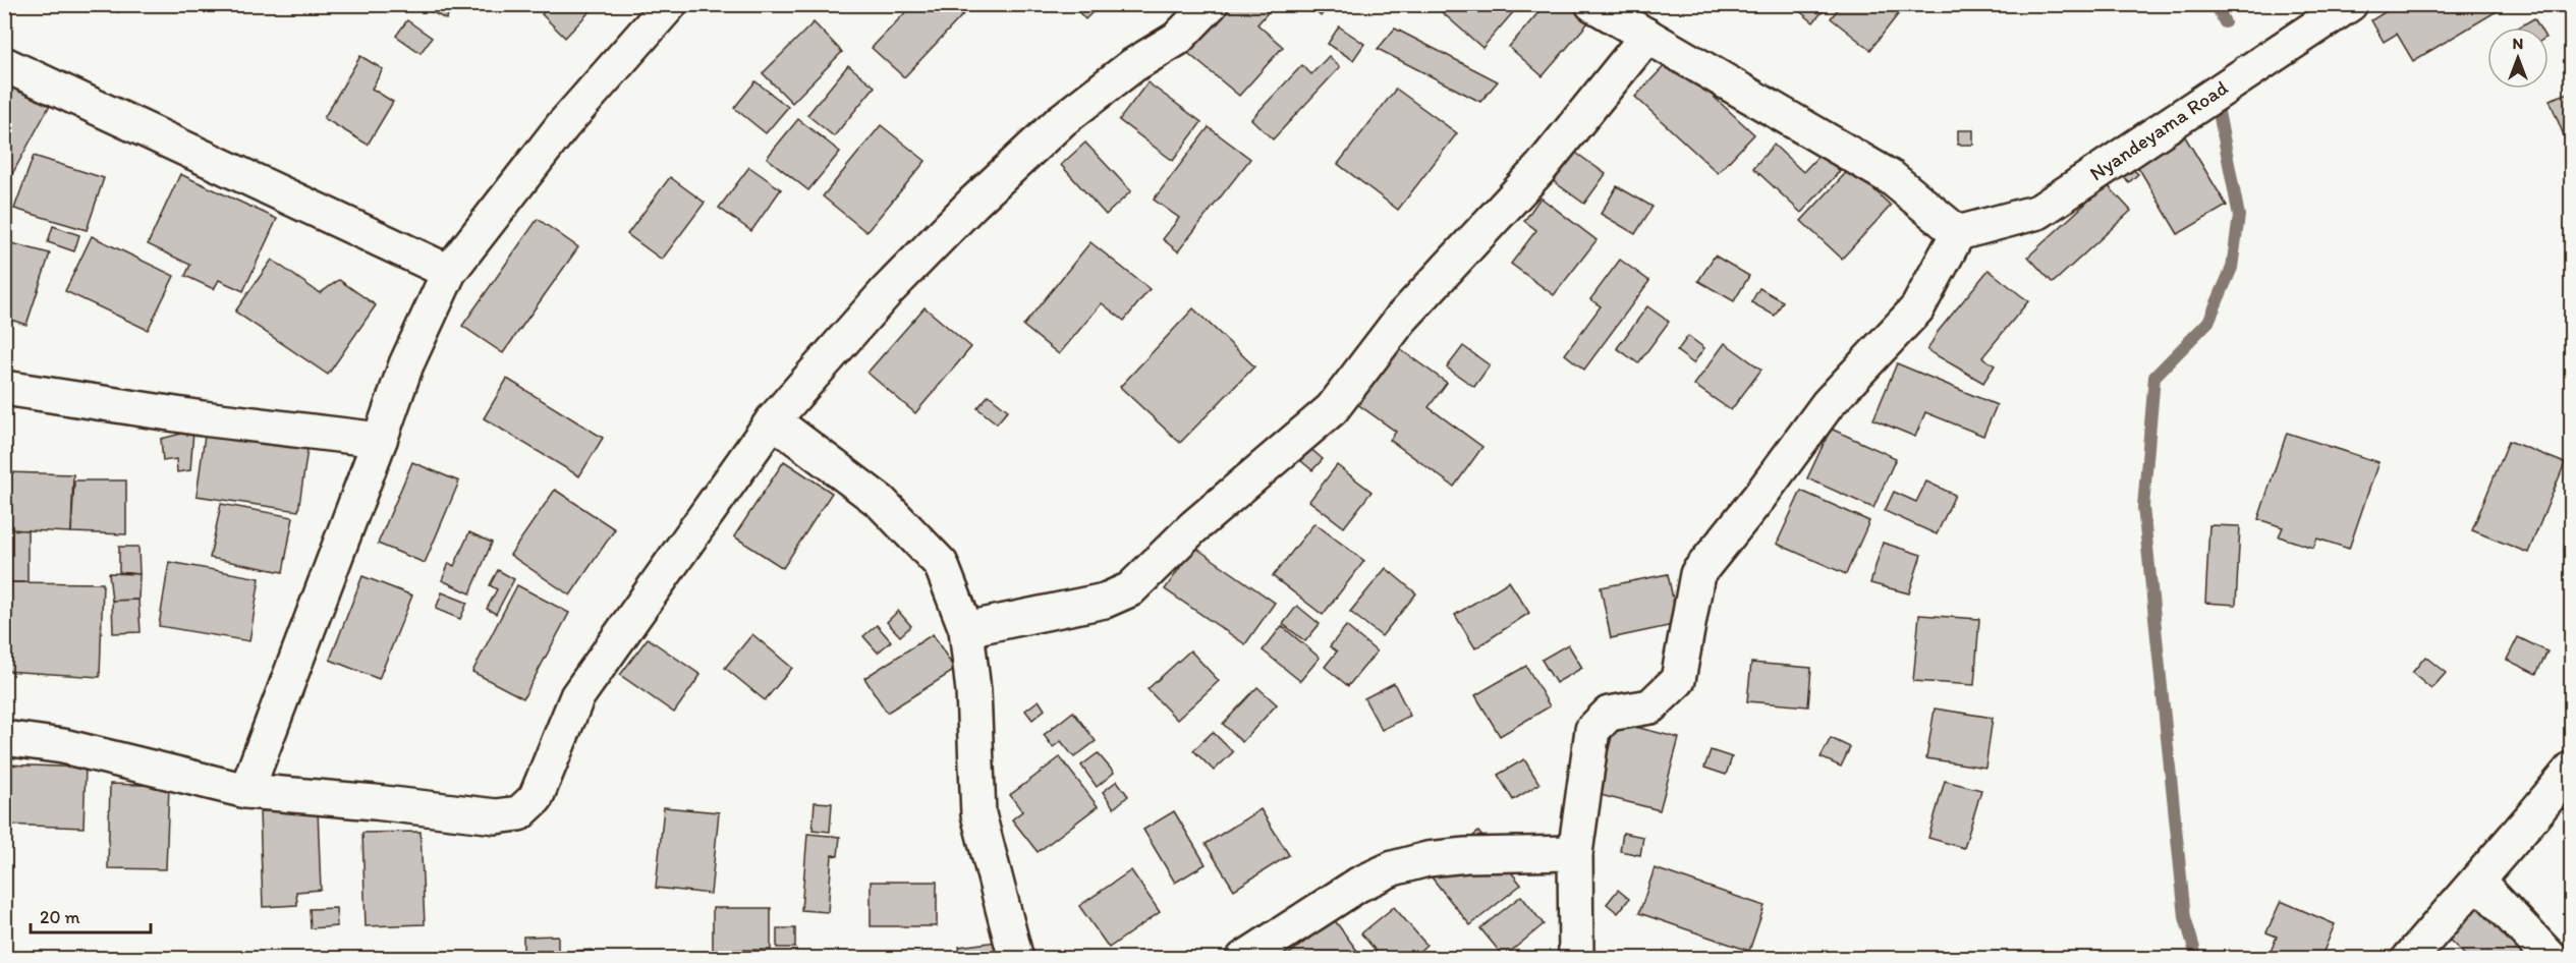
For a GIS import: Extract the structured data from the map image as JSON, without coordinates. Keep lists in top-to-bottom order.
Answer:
{
  "streets": {
    "street": ["Nyandeyama Road"]
  },
  "scale_bar": "20 m",
  "north": "top"
}
